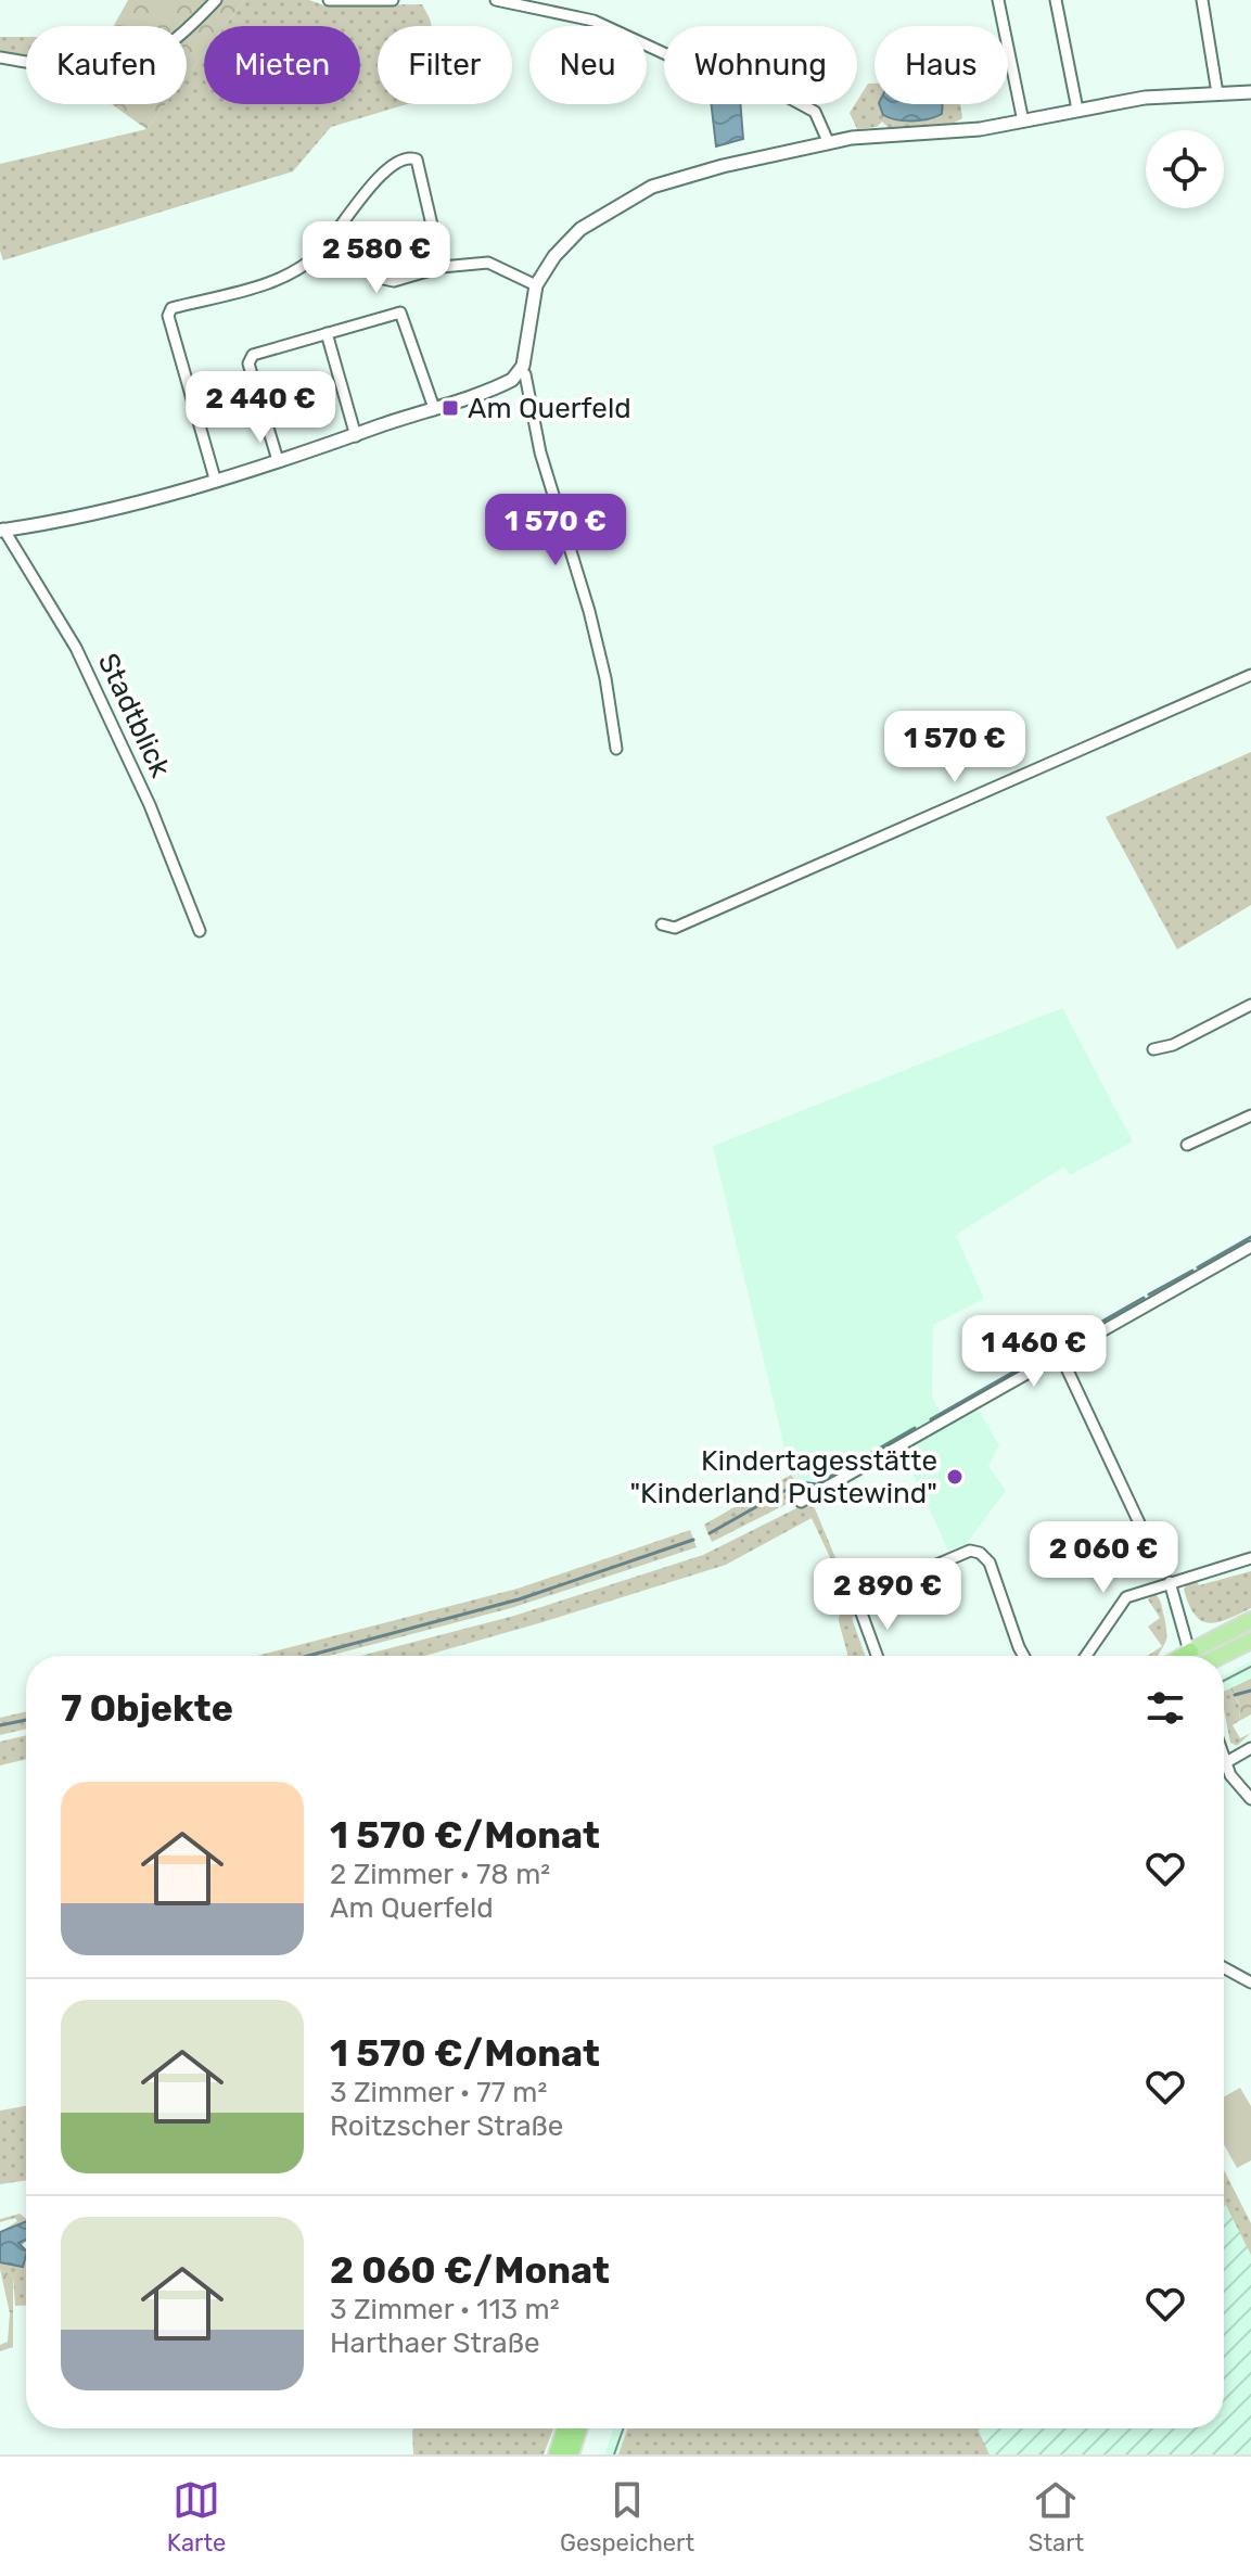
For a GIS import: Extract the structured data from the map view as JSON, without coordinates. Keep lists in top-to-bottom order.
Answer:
{
  "streets": {
    "street": ["Stadtblick"]
  },
  "places": {
    "transit": ["Am Querfeld"],
    "other": ["Kindertagesstätte \"Kinderland Pustewind\""]
  },
  "page": {
    "chip": [
      "Kaufen",
      "Mieten",
      "Filter",
      "Neu",
      "Wohnung",
      "Haus"
    ],
    "price": [
      "2 580 €",
      "2 440 €",
      "1 570 €",
      "1 570 €",
      "1 460 €",
      "2 060 €",
      "2 890 €"
    ],
    "heading": "7 Objekte",
    "list": [
      {
        "name": "1 570 €/Monat",
        "note": "2 Zimmer · 78 m² · Am Querfeld"
      },
      {
        "name": "1 570 €/Monat",
        "note": "3 Zimmer · 77 m² · Roitzscher Straße"
      },
      {
        "name": "2 060 €/Monat",
        "note": "3 Zimmer · 113 m² · Harthaer Straße"
      }
    ],
    "tabs": ["Karte", "Gespeichert", "Start"]
  }
}
